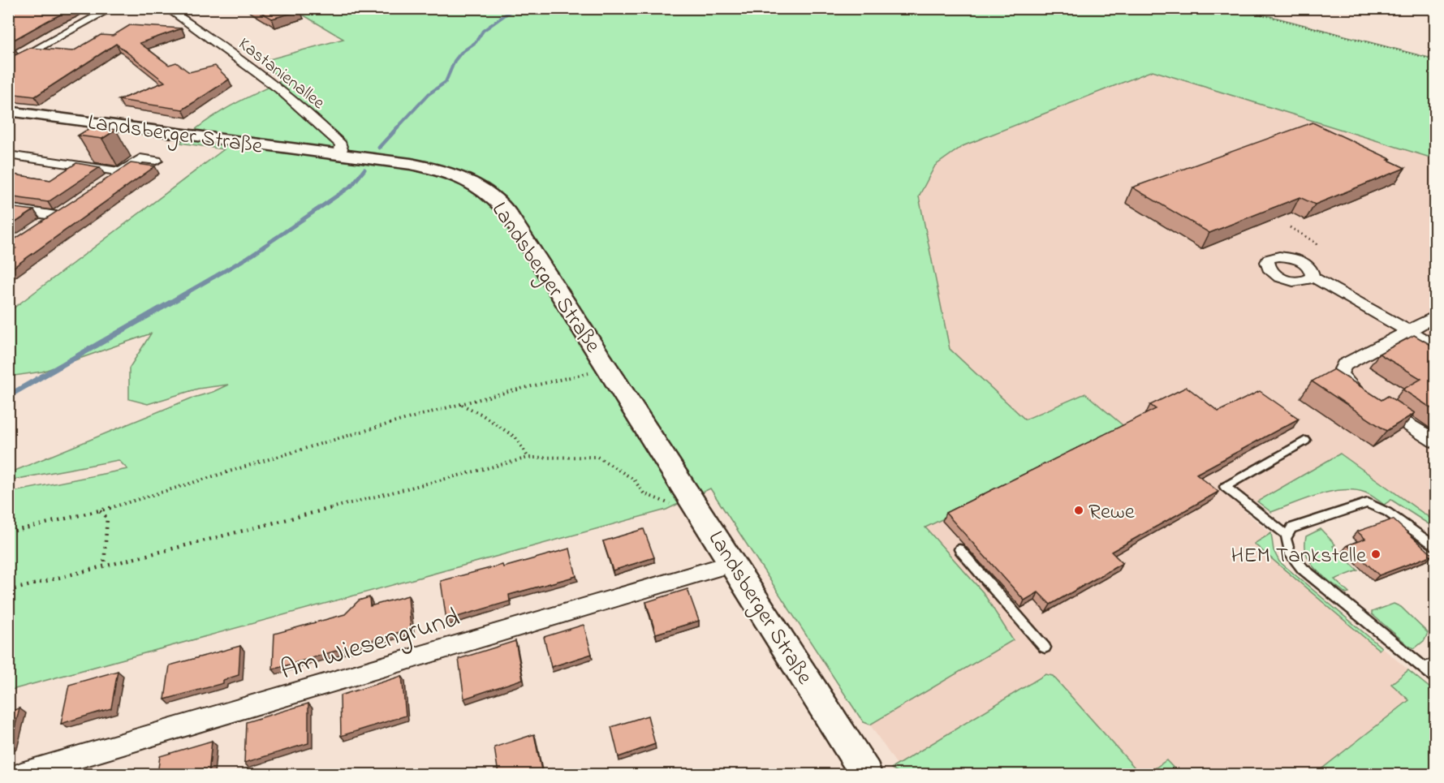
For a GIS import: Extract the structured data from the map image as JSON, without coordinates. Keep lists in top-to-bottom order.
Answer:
{
  "streets": {
    "main road": ["Landsberger Straße"],
    "street": ["Kastanienallee", "Am Wiesengrund"]
  },
  "crossings": [
    ["Kastanienallee", "Landsberger Straße"],
    ["Landsberger Straße", "Am Wiesengrund"]
  ],
  "places": ["Rewe", "HEM Tankstelle"]
}
